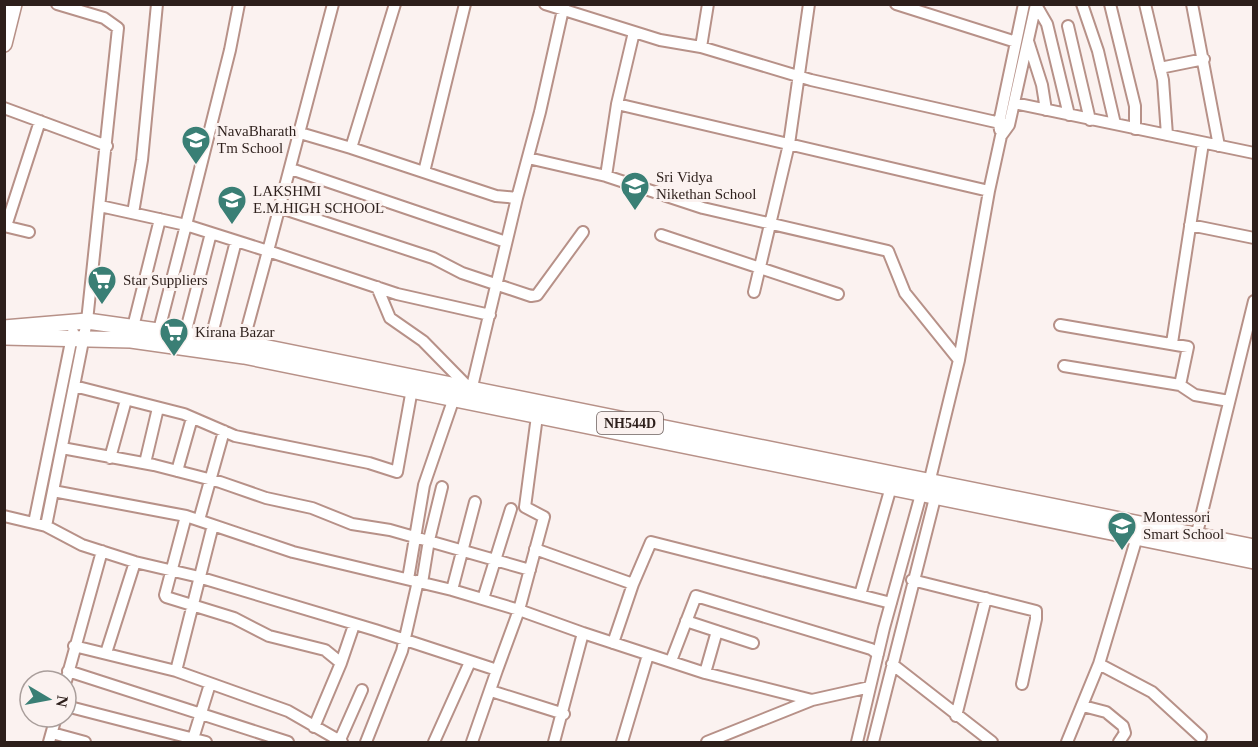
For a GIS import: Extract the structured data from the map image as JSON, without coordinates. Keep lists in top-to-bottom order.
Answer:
{
  "streets": {
    "highway": ["NH544D"]
  },
  "places": {
    "school or university": [
      "NavaBharath Tm School",
      "Sri Vidya Nikethan School",
      "LAKSHMI E.M.HIGH SCHOOL",
      "Montessori Smart School"
    ],
    "supermarket": ["Star Suppliers", "Kirana Bazar"]
  },
  "north": "right"
}
